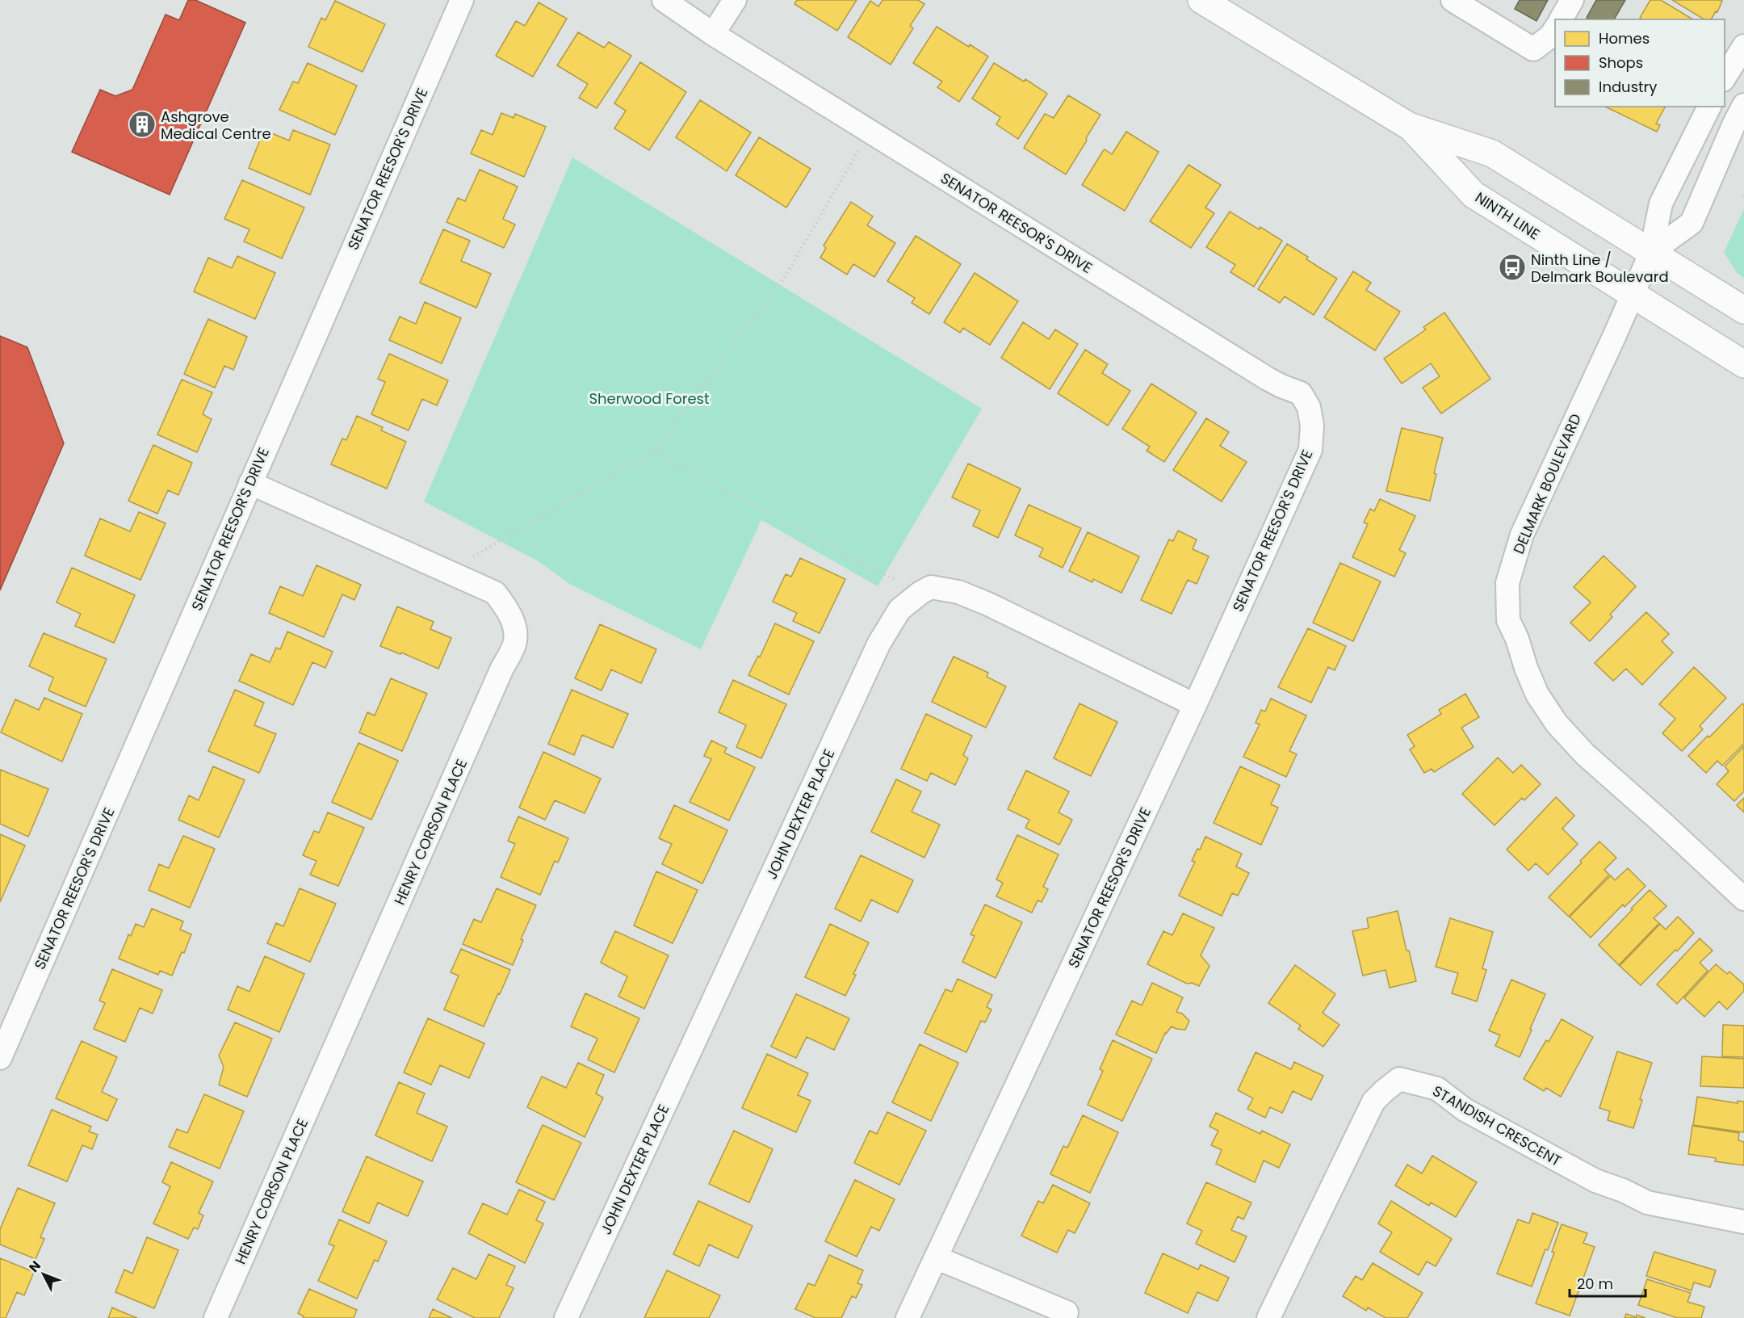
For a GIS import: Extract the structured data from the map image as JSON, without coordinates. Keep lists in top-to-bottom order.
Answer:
{
  "streets": {
    "main road": ["NINTH LINE"],
    "street": [
      "SENATOR REESOR'S DRIVE",
      "DELMARK BOULEVARD",
      "JOHN DEXTER PLACE",
      "HENRY CORSON PLACE",
      "STANDISH CRESCENT"
    ]
  },
  "crossings": [
    ["SENATOR REESOR'S DRIVE", "HENRY CORSON PLACE"],
    ["NINTH LINE", "DELMARK BOULEVARD"]
  ],
  "parks": ["Sherwood Forest"],
  "places": {
    "building": ["Ashgrove Medical Centre"],
    "bus stop": ["Ninth Line / Delmark Boulevard"]
  },
  "legend": ["Homes", "Shops", "Industry"],
  "scale_bar": "20 m",
  "north": "top left"
}
